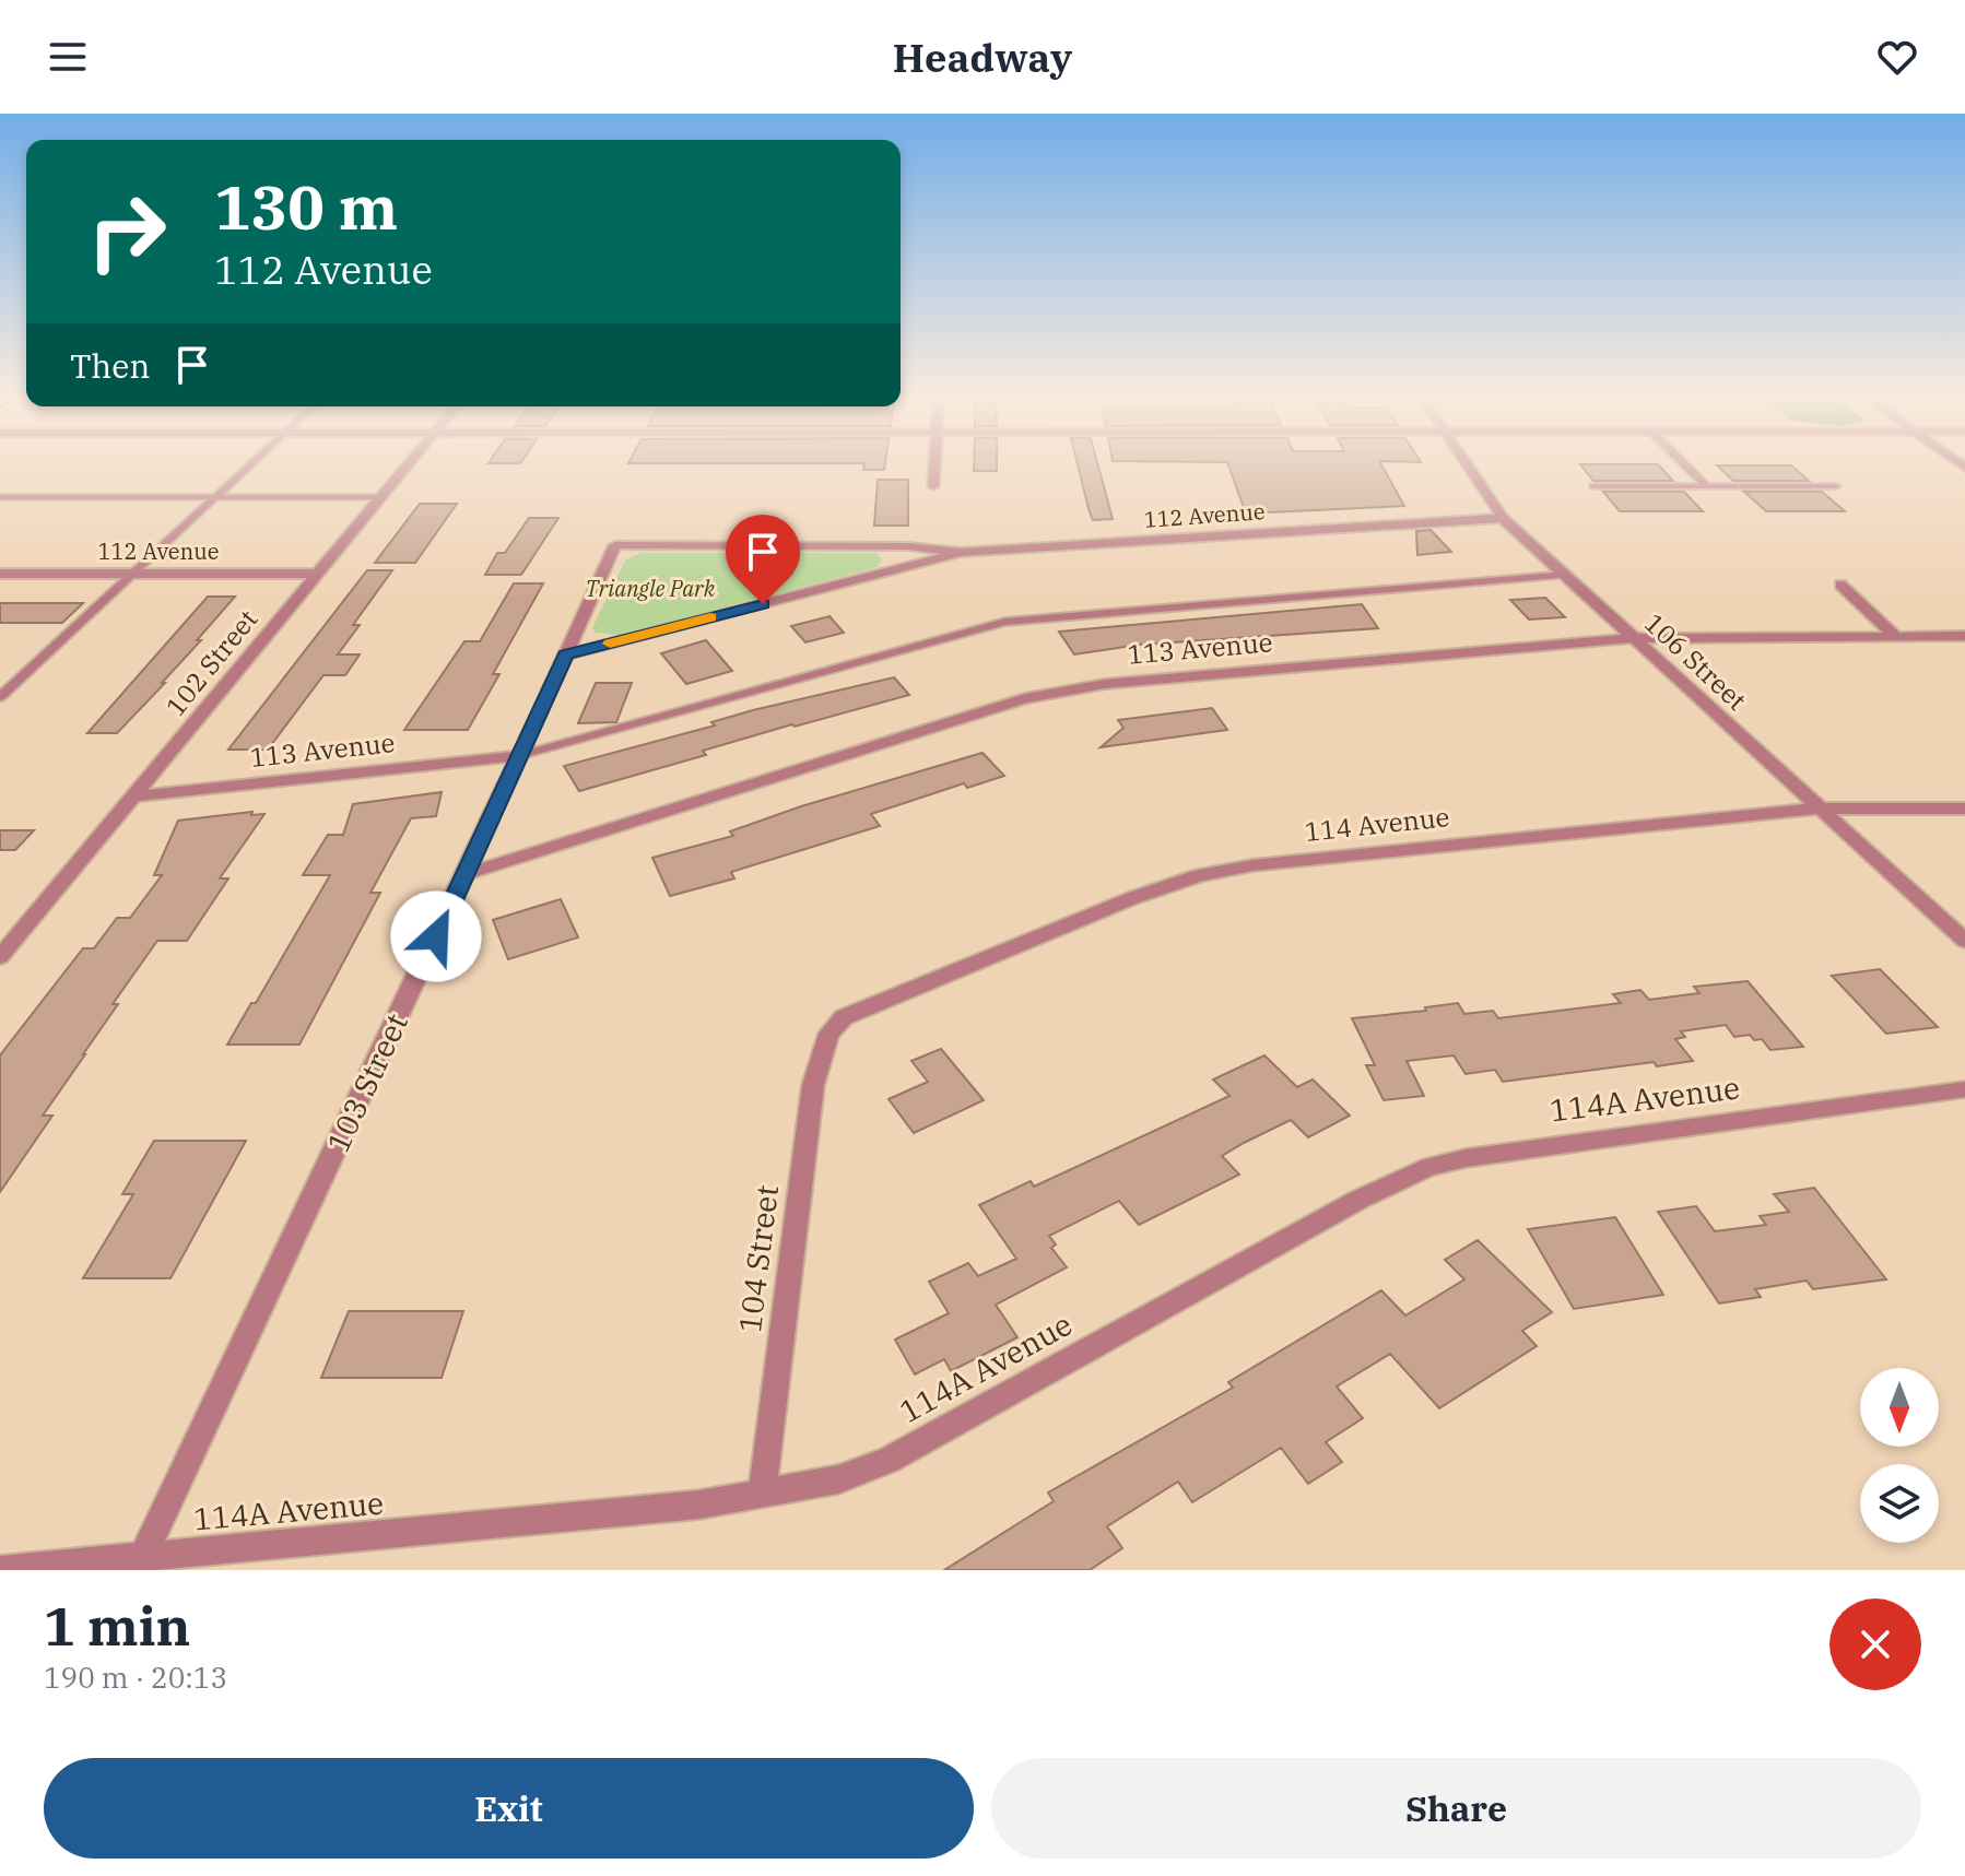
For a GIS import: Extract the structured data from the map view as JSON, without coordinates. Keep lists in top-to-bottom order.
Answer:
{
  "streets": {
    "street": [
      "112 Avenue",
      "113 Avenue",
      "106 Street",
      "102 Street",
      "114 Avenue",
      "103 Street",
      "114A Avenue",
      "104 Street"
    ]
  },
  "crossings": [
    ["112 Avenue", "106 Street"],
    ["112 Avenue", "102 Street"],
    ["112 Avenue", "103 Street"],
    ["113 Avenue", "106 Street"],
    ["113 Avenue", "102 Street"],
    ["113 Avenue", "103 Street"],
    ["106 Street", "114 Avenue"],
    ["114 Avenue", "104 Street"],
    ["103 Street", "114A Avenue"],
    ["114A Avenue", "104 Street"]
  ],
  "parks": ["Triangle Park"],
  "north": "bottom",
  "page": {
    "header": "Headway",
    "turn": ["130 m", "112 Avenue"],
    "then": "Then",
    "heading": ["1 min", "190 m · 20:13"],
    "buttons": ["Exit", "Share"]
  }
}
